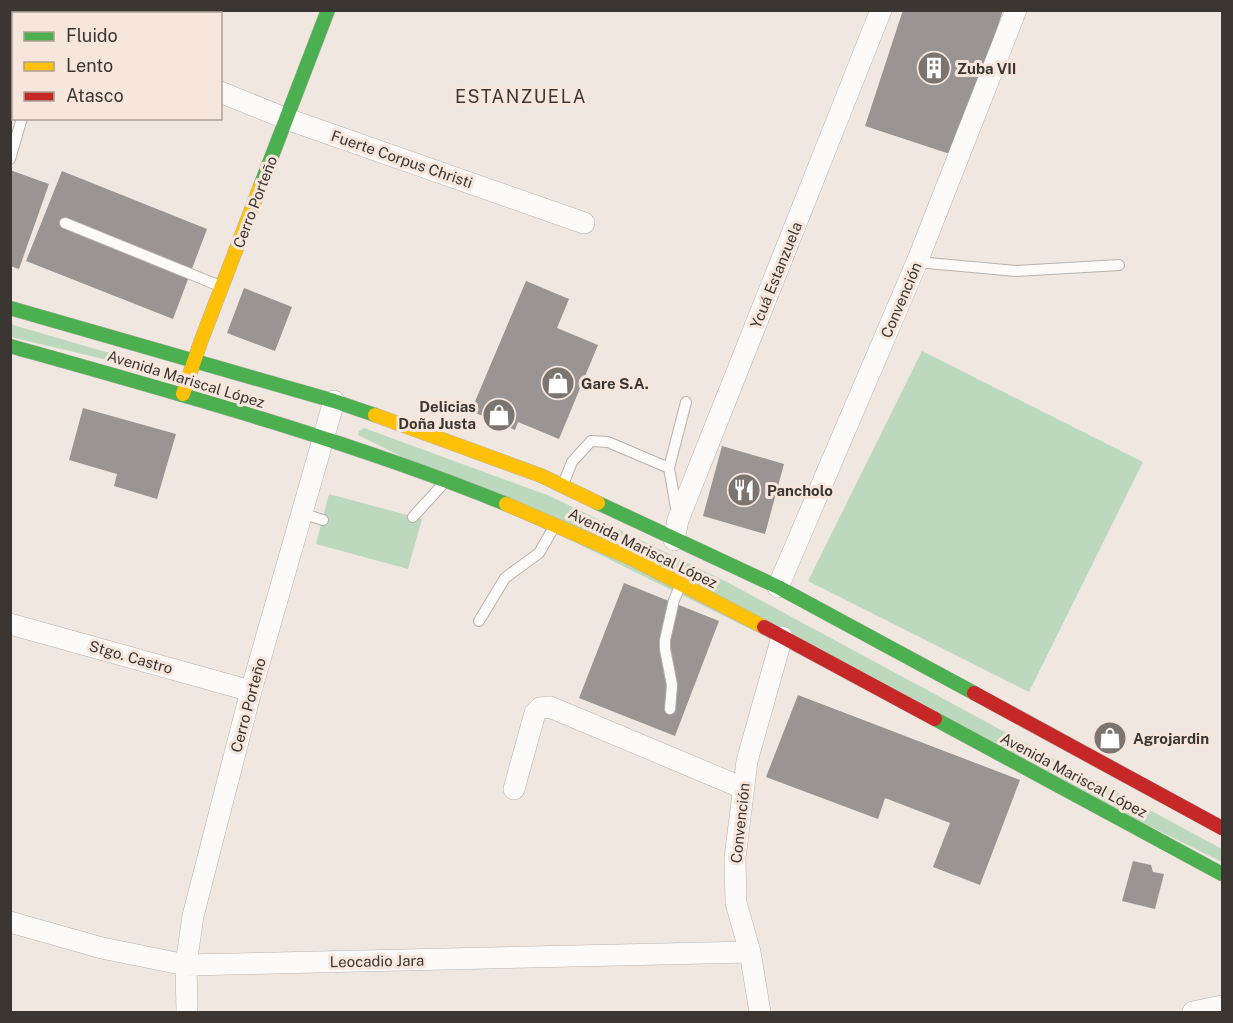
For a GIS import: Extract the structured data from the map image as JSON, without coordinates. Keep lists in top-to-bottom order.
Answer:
{
  "streets": {
    "main road": ["Cerro Porteño", "Avenida Mariscal López"],
    "street": [
      "Fuerte Corpus Christi",
      "Ycuá Estanzuela",
      "Convención",
      "Stgo. Castro",
      "Leocadio Jara"
    ]
  },
  "crossings": [
    ["Fuerte Corpus Christi", "Cerro Porteño"],
    ["Cerro Porteño", "Avenida Mariscal López"],
    ["Cerro Porteño", "Stgo. Castro"],
    ["Cerro Porteño", "Leocadio Jara"],
    ["Ycuá Estanzuela", "Avenida Mariscal López"],
    ["Convención", "Avenida Mariscal López"],
    ["Convención", "Leocadio Jara"]
  ],
  "districts": ["ESTANZUELA"],
  "places": {
    "building": ["Zuba VII"],
    "shop": ["Gare S.A.", "Delicias Doña Justa", "Agrojardin"],
    "restaurant": ["Pancholo"]
  },
  "legend": ["Fluido", "Lento", "Atasco"]
}
